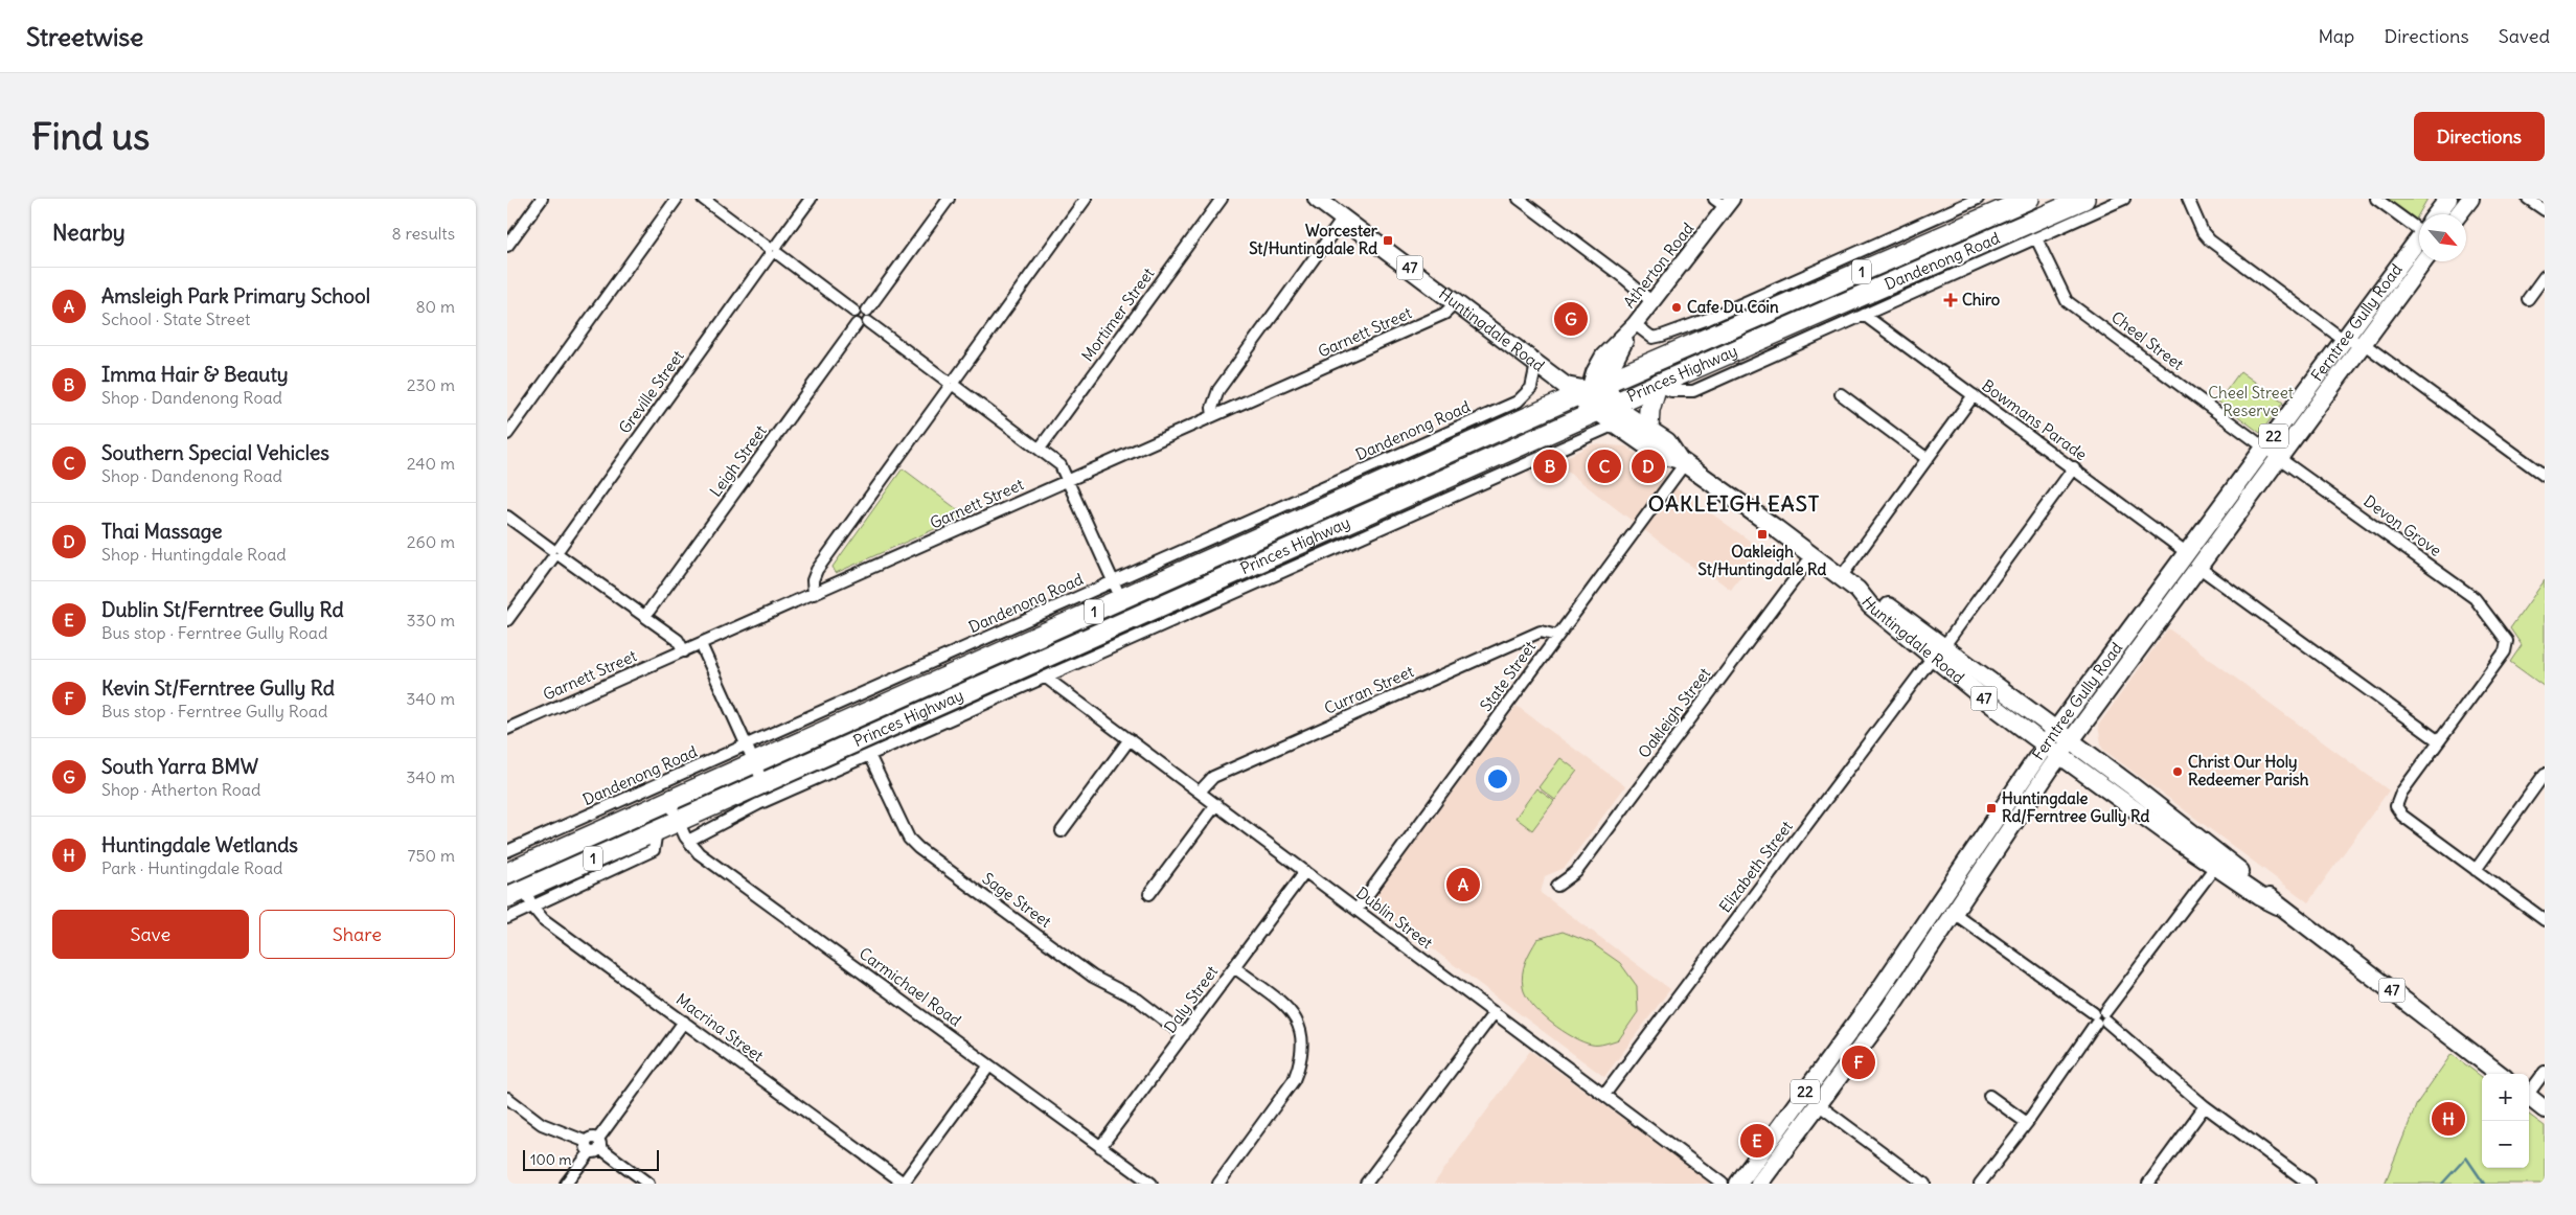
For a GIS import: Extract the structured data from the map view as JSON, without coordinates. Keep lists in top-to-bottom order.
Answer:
{
  "streets": {
    "highway": ["1", "Princes Highway"],
    "main road": [
      "47",
      "Ferntree Gully Road",
      "Huntingdale Road",
      "22"
    ],
    "street": [
      "Dandenong Road",
      "Atherton Road",
      "Mortimer Street",
      "Garnett Street",
      "Cheel Street",
      "Greville Street",
      "Bowmans Parade",
      "Leigh Street",
      "Devon Grove",
      "State Street",
      "Curran Street",
      "Oakleigh Street",
      "Elizabeth Street",
      "Sage Street",
      "Dublin Street",
      "Carmichael Road",
      "Daly Street",
      "Macrina Street"
    ]
  },
  "crossings": [
    ["Dandenong Road", "Huntingdale Road"],
    ["Dandenong Road", "Cheel Street"],
    ["Dandenong Road", "Princes Highway"],
    ["Dandenong Road", "Bowmans Parade"],
    ["Atherton Road", "Huntingdale Road"],
    ["Atherton Road", "Princes Highway"],
    ["Ferntree Gully Road", "Huntingdale Road"],
    ["Ferntree Gully Road", "Cheel Street"],
    ["Ferntree Gully Road", "Bowmans Parade"],
    ["Ferntree Gully Road", "Devon Grove"],
    ["Huntingdale Road", "Garnett Street"],
    ["Huntingdale Road", "Princes Highway"],
    ["Huntingdale Road", "State Street"],
    ["Huntingdale Road", "Oakleigh Street"],
    ["Huntingdale Road", "Elizabeth Street"],
    ["Cheel Street", "Devon Grove"],
    ["Princes Highway", "Carmichael Road"],
    ["Princes Highway", "Macrina Street"],
    ["Bowmans Parade", "Elizabeth Street"],
    ["State Street", "Curran Street"],
    ["State Street", "Dublin Street"],
    ["Curran Street", "Dublin Street"],
    ["Elizabeth Street", "Dublin Street"],
    ["Sage Street", "Daly Street"],
    ["Dublin Street", "Daly Street"],
    ["Carmichael Road", "Daly Street"]
  ],
  "districts": ["OAKLEIGH EAST"],
  "parks": ["Cheel Street Reserve"],
  "places": {
    "transit": ["Worcester St/Huntingdale Rd", "Oakleigh St/Huntingdale Rd", "Huntingdale Rd/Ferntree Gully Rd"],
    "health": ["Chiro"],
    "other": ["Cafe Du Coin", "Christ Our Holy Redeemer Parish"]
  },
  "scale_bar": "100 m",
  "north": "bottom right",
  "page": {
    "header": "Streetwise",
    "nav": ["Map", "Directions", "Saved"],
    "buttons": [
      "Directions",
      ["Save", "Share"]
    ],
    "title": "Find us",
    "heading": ["Nearby", "8 results"],
    "list": [
      {
        "mark": "A",
        "name": "Amsleigh Park Primary School",
        "note": "School · State Street",
        "value": "80 m"
      },
      {
        "mark": "B",
        "name": "Imma Hair & Beauty",
        "note": "Shop · Dandenong Road",
        "value": "230 m"
      },
      {
        "mark": "C",
        "name": "Southern Special Vehicles",
        "note": "Shop · Dandenong Road",
        "value": "240 m"
      },
      {
        "mark": "D",
        "name": "Thai Massage",
        "note": "Shop · Huntingdale Road",
        "value": "260 m"
      },
      {
        "mark": "E",
        "name": "Dublin St/Ferntree Gully Rd",
        "note": "Bus stop · Ferntree Gully Road",
        "value": "330 m"
      },
      {
        "mark": "F",
        "name": "Kevin St/Ferntree Gully Rd",
        "note": "Bus stop · Ferntree Gully Road",
        "value": "340 m"
      },
      {
        "mark": "G",
        "name": "South Yarra BMW",
        "note": "Shop · Atherton Road",
        "value": "340 m"
      },
      {
        "mark": "H",
        "name": "Huntingdale Wetlands",
        "note": "Park · Huntingdale Road",
        "value": "750 m"
      }
    ],
    "pins": [
      "G",
      "B",
      "C",
      "D",
      "A",
      "F",
      "H",
      "E"
    ],
    "map_buttons": ["+", "−"],
    "scale": "100 m"
  }
}
